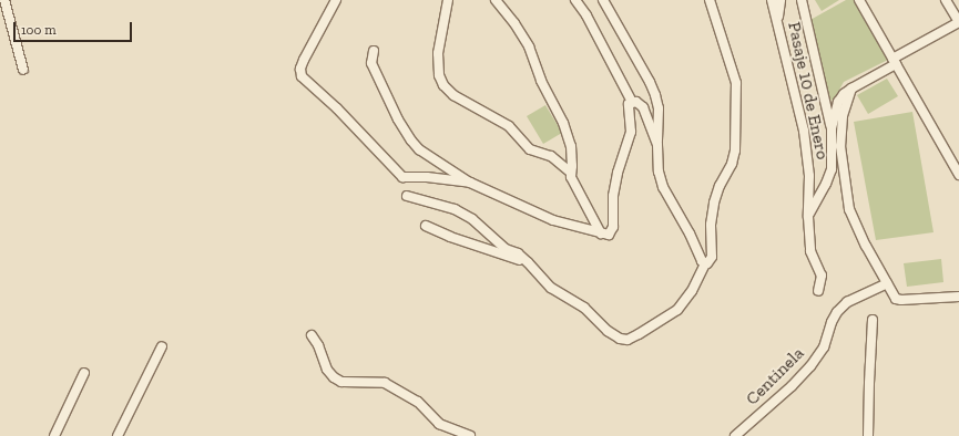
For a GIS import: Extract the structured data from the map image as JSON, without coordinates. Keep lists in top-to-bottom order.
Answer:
{
  "streets": {
    "street": ["Pasaje 10 de Enero", "Centinela"]
  },
  "scale_bar": "100 m"
}
